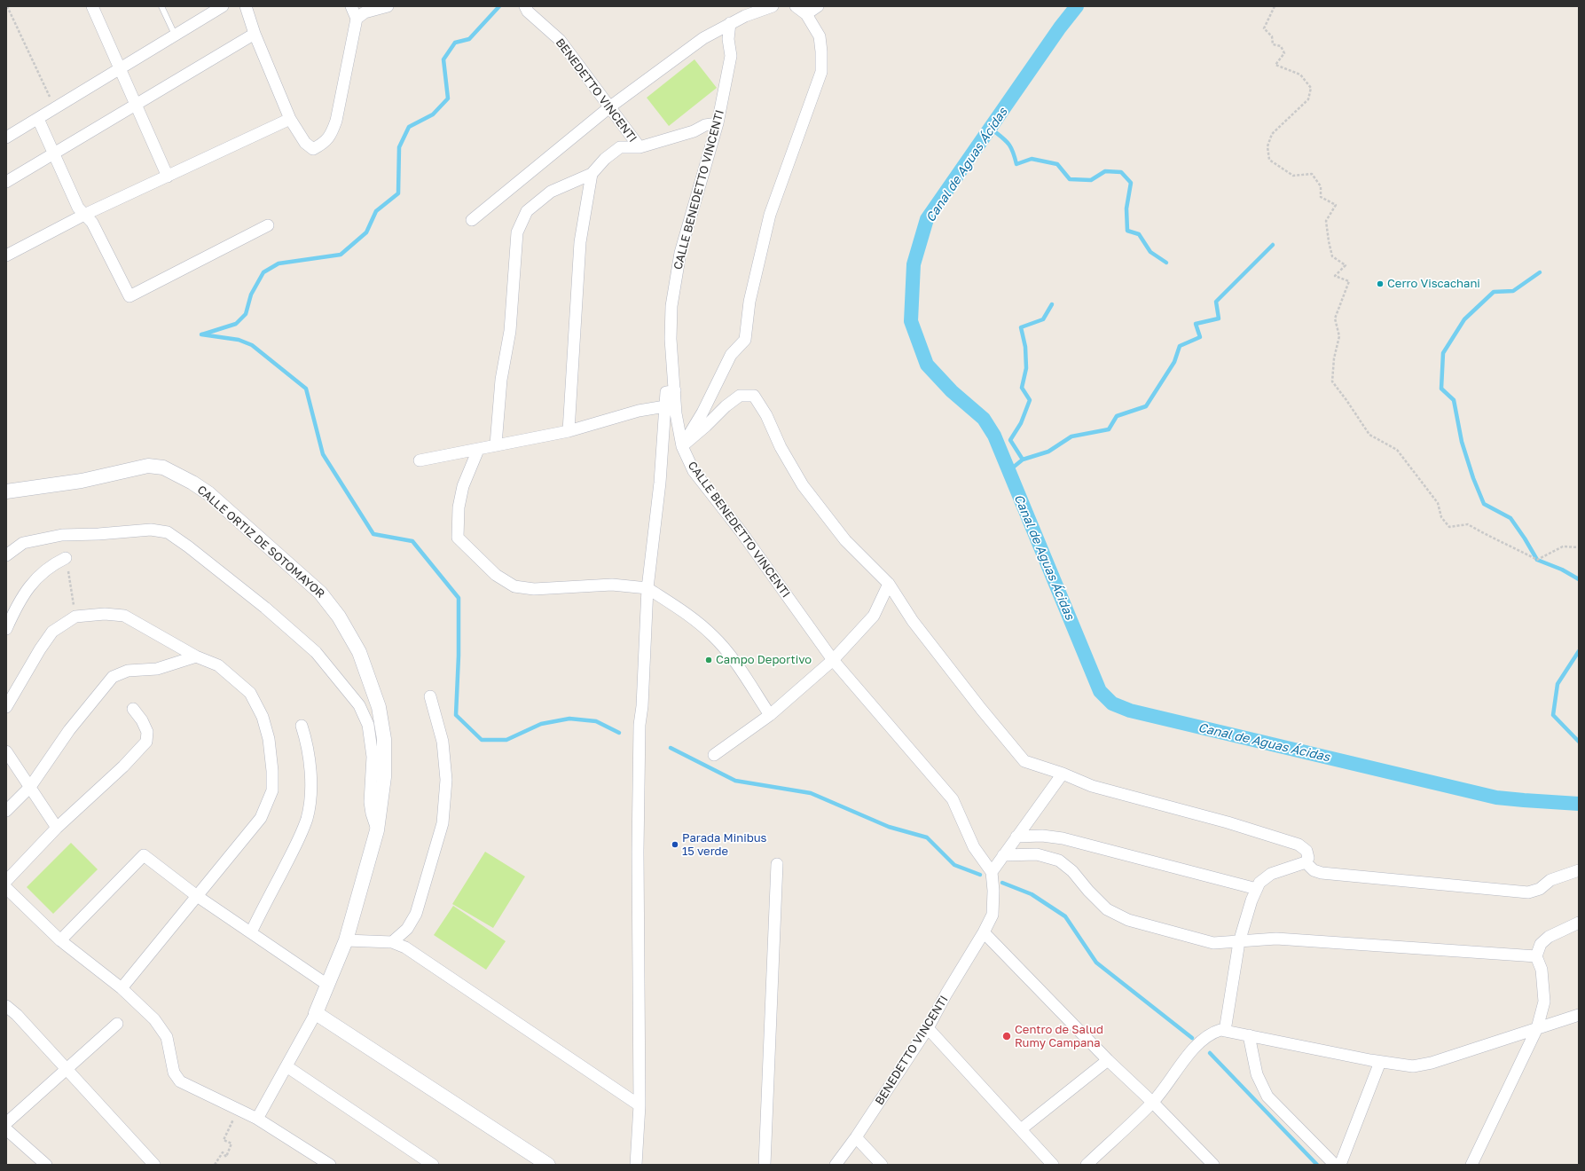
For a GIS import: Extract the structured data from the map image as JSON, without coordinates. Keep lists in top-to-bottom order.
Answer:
{
  "streets": {
    "street": ["BENEDETTO VINCENTI", "CALLE BENEDETTO VINCENTI", "CALLE ORTIZ DE SOTOMAYOR"]
  },
  "crossings": [
    ["BENEDETTO VINCENTI", "CALLE BENEDETTO VINCENTI"]
  ],
  "water": ["Canal de Aguas Ácidas"],
  "places": [
    "Cerro Viscachani",
    "Campo Deportivo",
    "Parada Minibus 15 verde",
    "Centro de Salud Rumy Campana"
  ]
}
